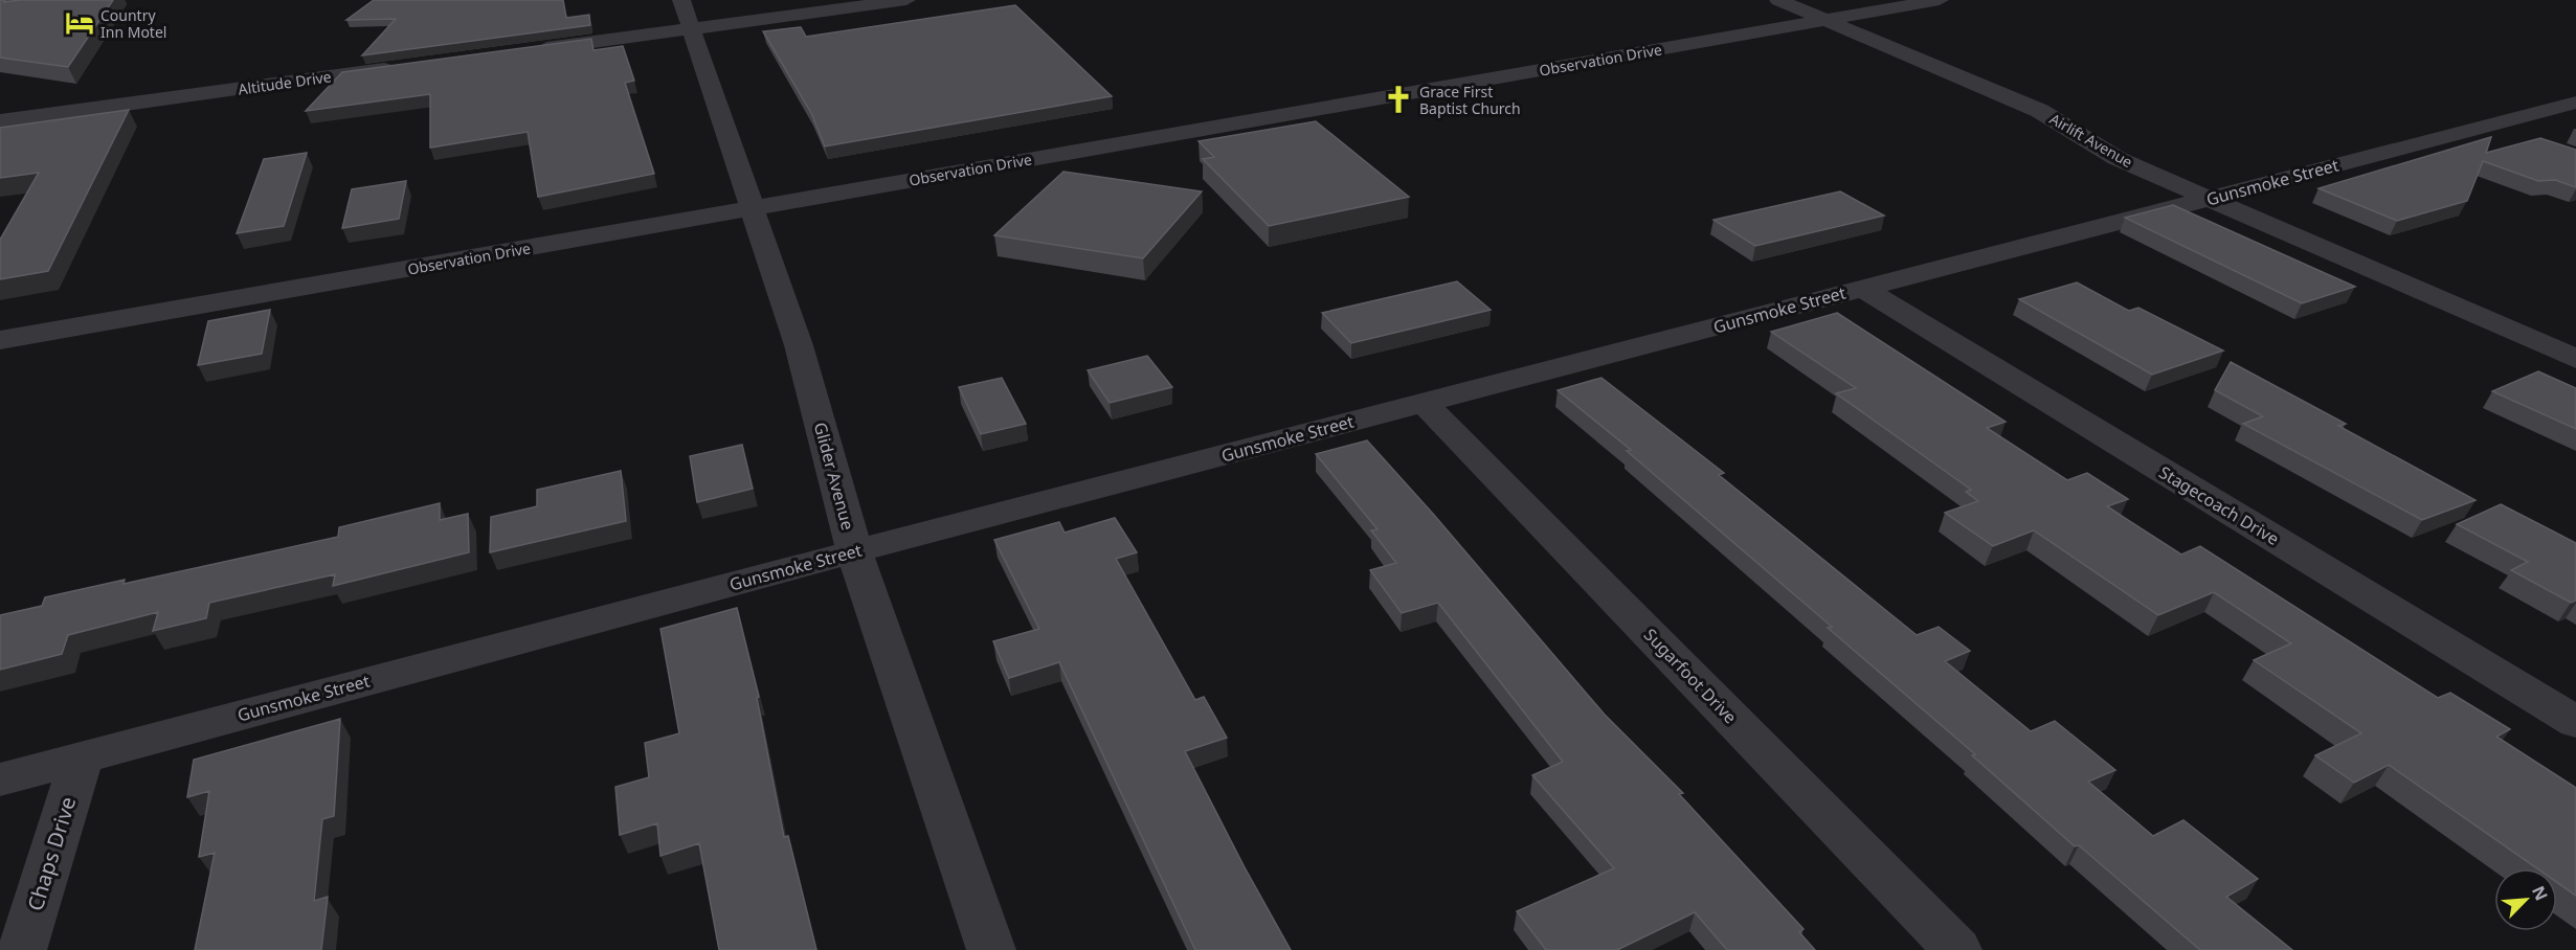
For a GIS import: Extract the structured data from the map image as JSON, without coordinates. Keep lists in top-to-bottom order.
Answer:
{
  "streets": {
    "street": [
      "Observation Drive",
      "Altitude Drive",
      "Airlift Avenue",
      "Gunsmoke Street",
      "Glider Avenue",
      "Stagecoach Drive",
      "Sugarfoot Drive",
      "Chaps Drive"
    ]
  },
  "crossings": [
    ["Observation Drive", "Airlift Avenue"],
    ["Observation Drive", "Glider Avenue"],
    ["Airlift Avenue", "Gunsmoke Street"],
    ["Gunsmoke Street", "Glider Avenue"],
    ["Gunsmoke Street", "Stagecoach Drive"],
    ["Gunsmoke Street", "Sugarfoot Drive"],
    ["Gunsmoke Street", "Chaps Drive"]
  ],
  "places": {
    "hotel": ["Country Inn Motel"],
    "church": ["Grace First Baptist Church"]
  },
  "north": "top right"
}
